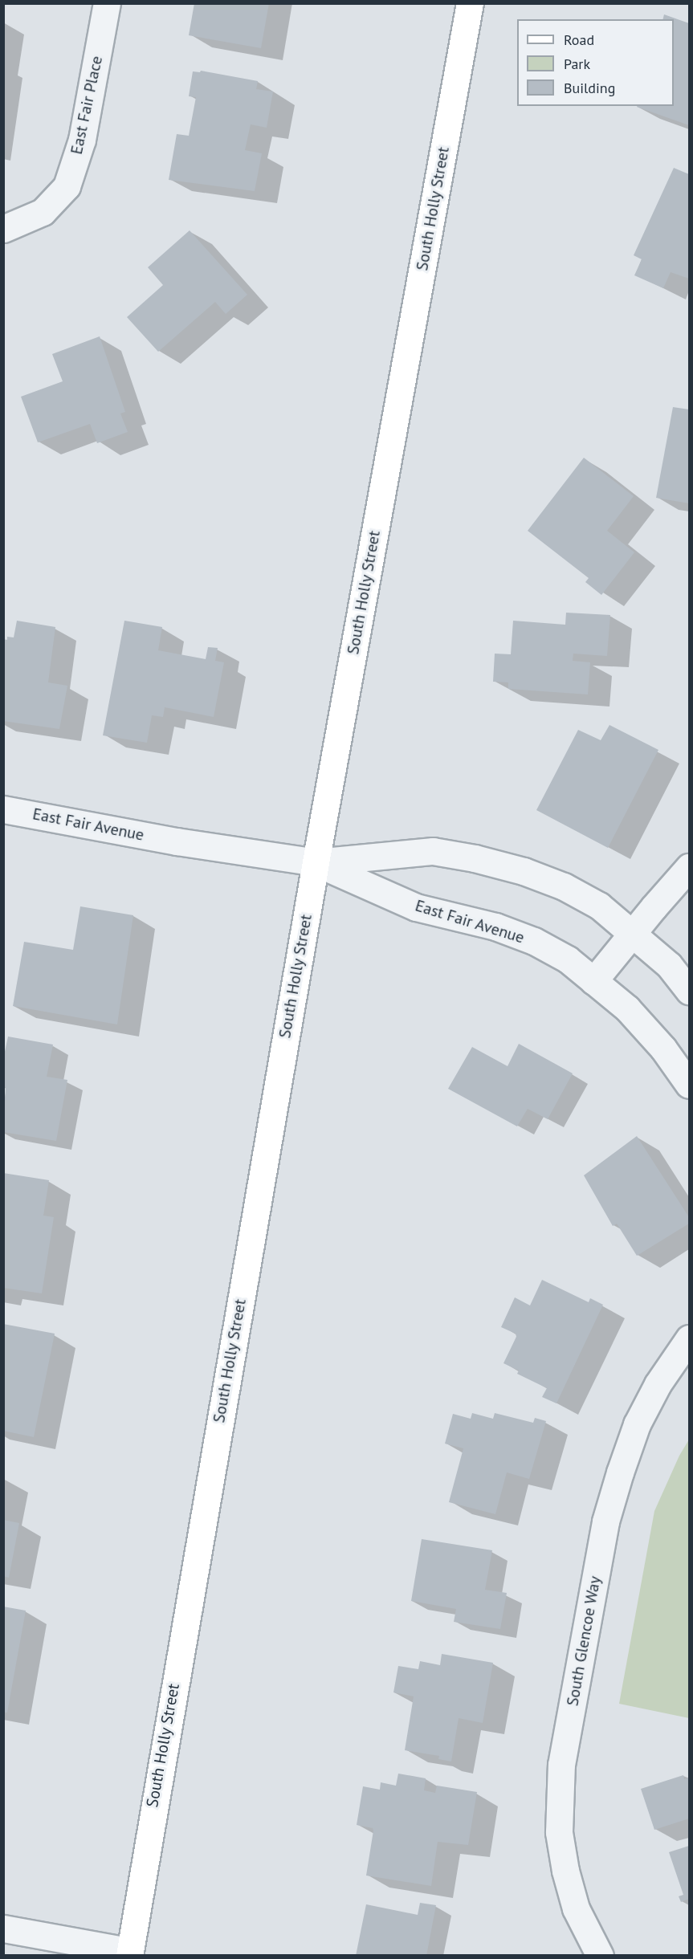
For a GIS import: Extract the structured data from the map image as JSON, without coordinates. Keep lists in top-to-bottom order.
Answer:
{
  "streets": {
    "main road": ["South Holly Street"],
    "street": ["East Fair Place", "East Fair Avenue", "South Glencoe Way"]
  },
  "crossings": [
    ["South Holly Street", "East Fair Avenue"]
  ],
  "legend": ["Road", "Park", "Building"]
}
